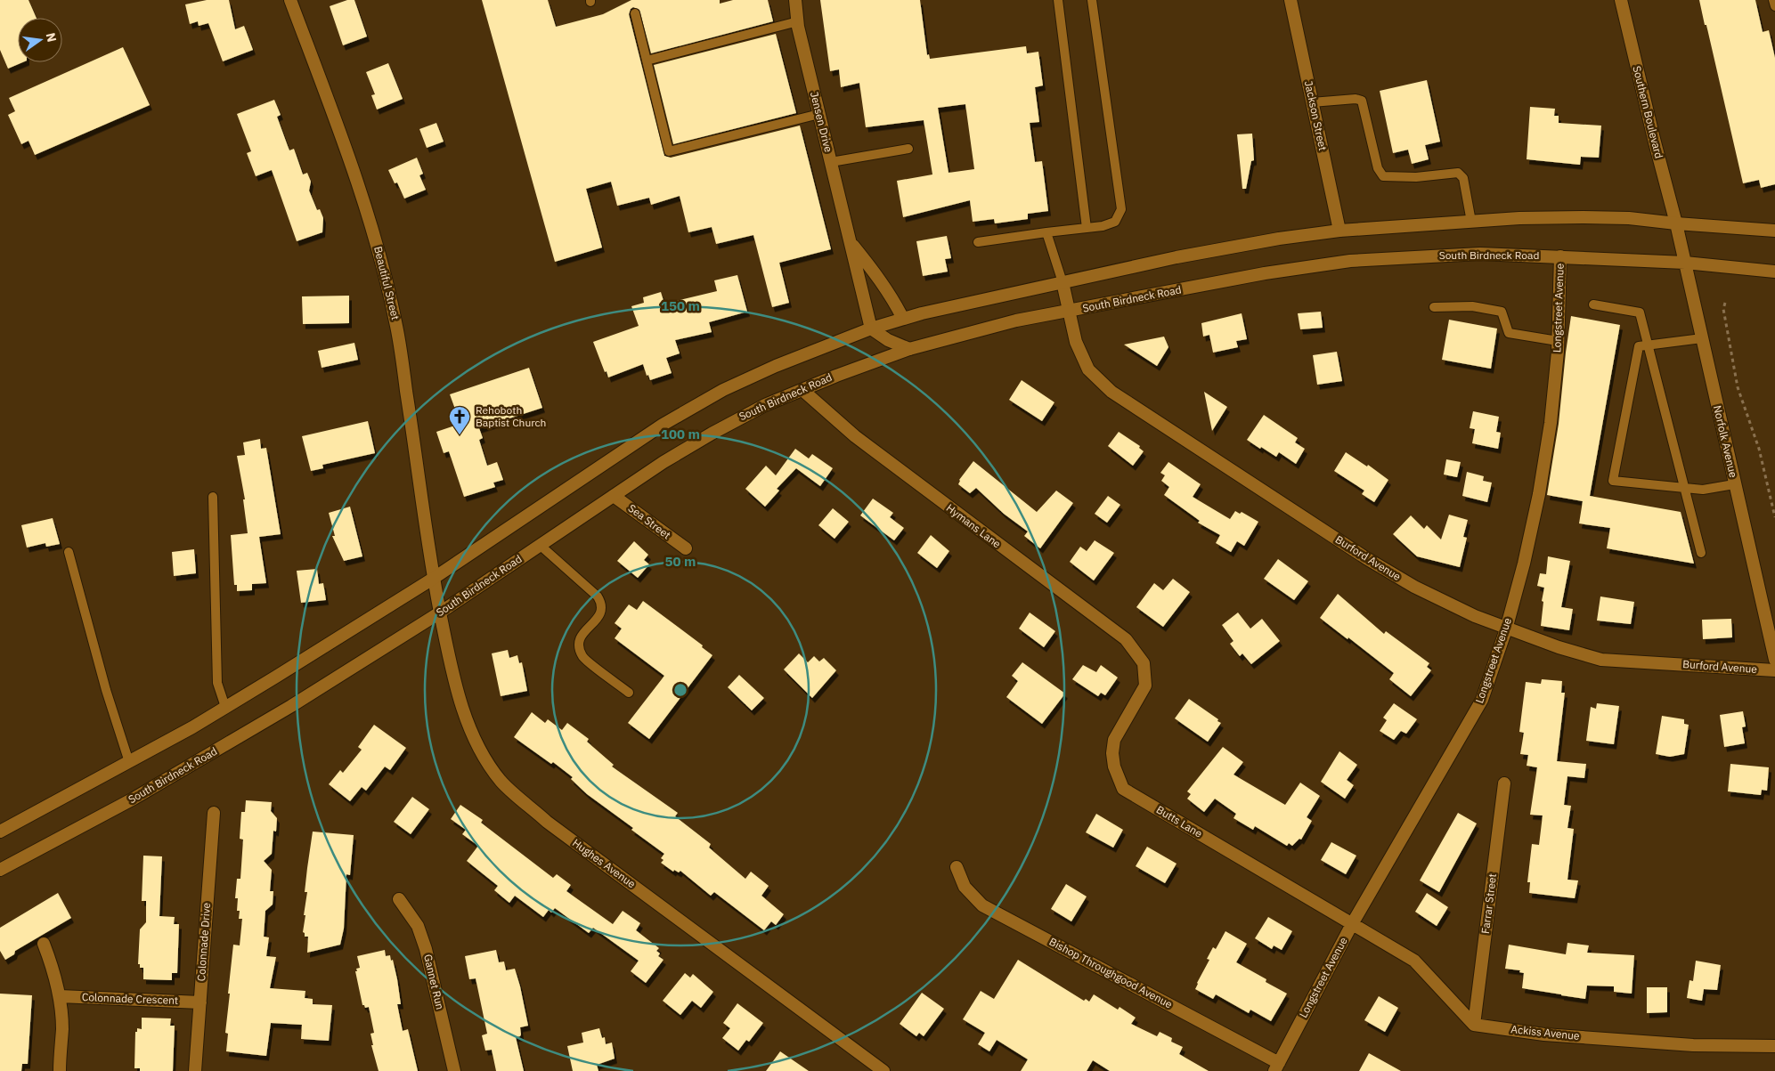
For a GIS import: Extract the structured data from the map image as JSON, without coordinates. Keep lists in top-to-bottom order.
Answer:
{
  "streets": {
    "street": [
      "Southern Boulevard",
      "Jackson Street",
      "Jensen Drive",
      "South Birdneck Road",
      "Beautiful Street",
      "Longstreet Avenue",
      "Norfolk Avenue",
      "Sea Street",
      "Hymans Lane",
      "Burford Avenue",
      "Butts Lane",
      "Hughes Avenue",
      "Farrar Street",
      "Colonnade Drive",
      "Bishop Throughgood Avenue",
      "Gannet Run",
      "Colonnade Crescent",
      "Ackiss Avenue"
    ]
  },
  "crossings": [
    ["Southern Boulevard", "Norfolk Avenue"],
    ["South Birdneck Road", "Longstreet Avenue"],
    ["South Birdneck Road", "Norfolk Avenue"],
    ["South Birdneck Road", "Sea Street"],
    ["South Birdneck Road", "Hymans Lane"],
    ["South Birdneck Road", "Burford Avenue"],
    ["South Birdneck Road", "Hughes Avenue"],
    ["Beautiful Street", "Hughes Avenue"],
    ["Longstreet Avenue", "Burford Avenue"],
    ["Longstreet Avenue", "Butts Lane"],
    ["Longstreet Avenue", "Bishop Throughgood Avenue"],
    ["Hymans Lane", "Butts Lane"],
    ["Farrar Street", "Ackiss Avenue"],
    ["Colonnade Drive", "Colonnade Crescent"]
  ],
  "places": {
    "church": ["Rehoboth Baptist Church"]
  },
  "north": "right",
  "rings": ["150 m", "100 m", "50 m"]
}
